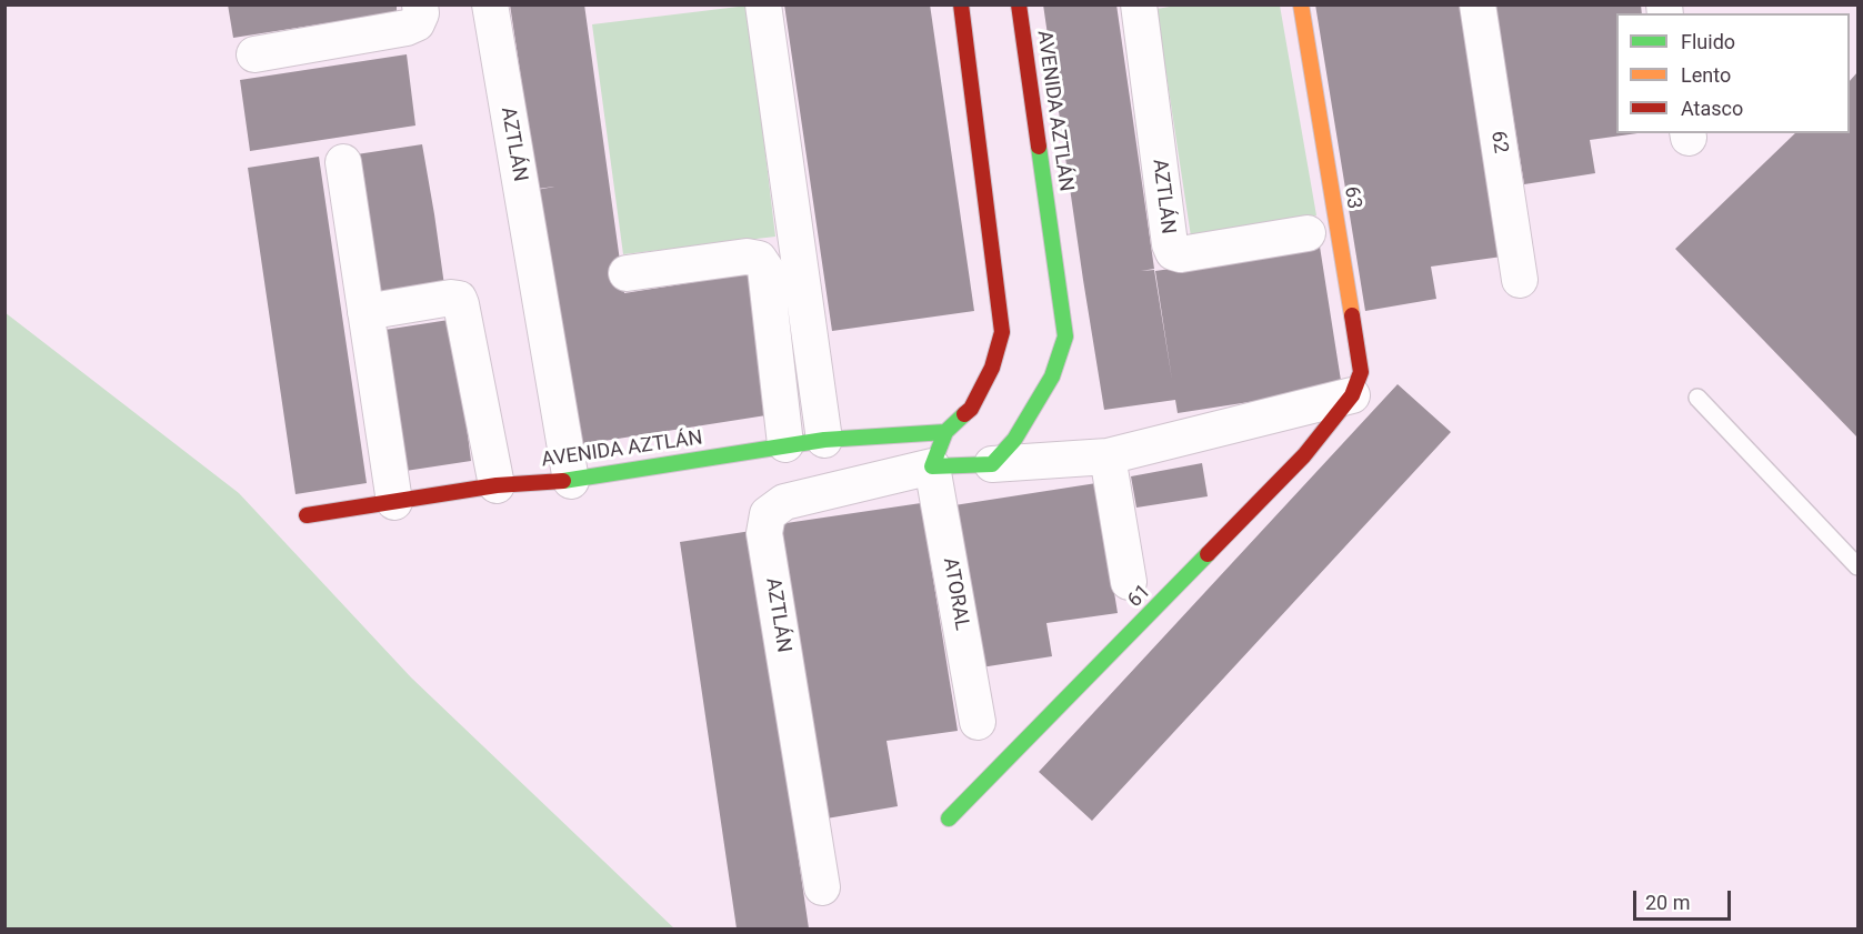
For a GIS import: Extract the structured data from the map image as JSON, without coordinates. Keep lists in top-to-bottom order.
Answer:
{
  "streets": {
    "street": [
      "AVENIDA AZTLÁN",
      "62",
      "AZTLÁN",
      "63",
      "ATORAL",
      "61"
    ]
  },
  "crossings": [
    ["AVENIDA AZTLÁN", "AZTLÁN"],
    ["AZTLÁN", "ATORAL"],
    ["63", "61"]
  ],
  "legend": ["Fluido", "Lento", "Atasco"],
  "scale_bar": "20 m"
}
